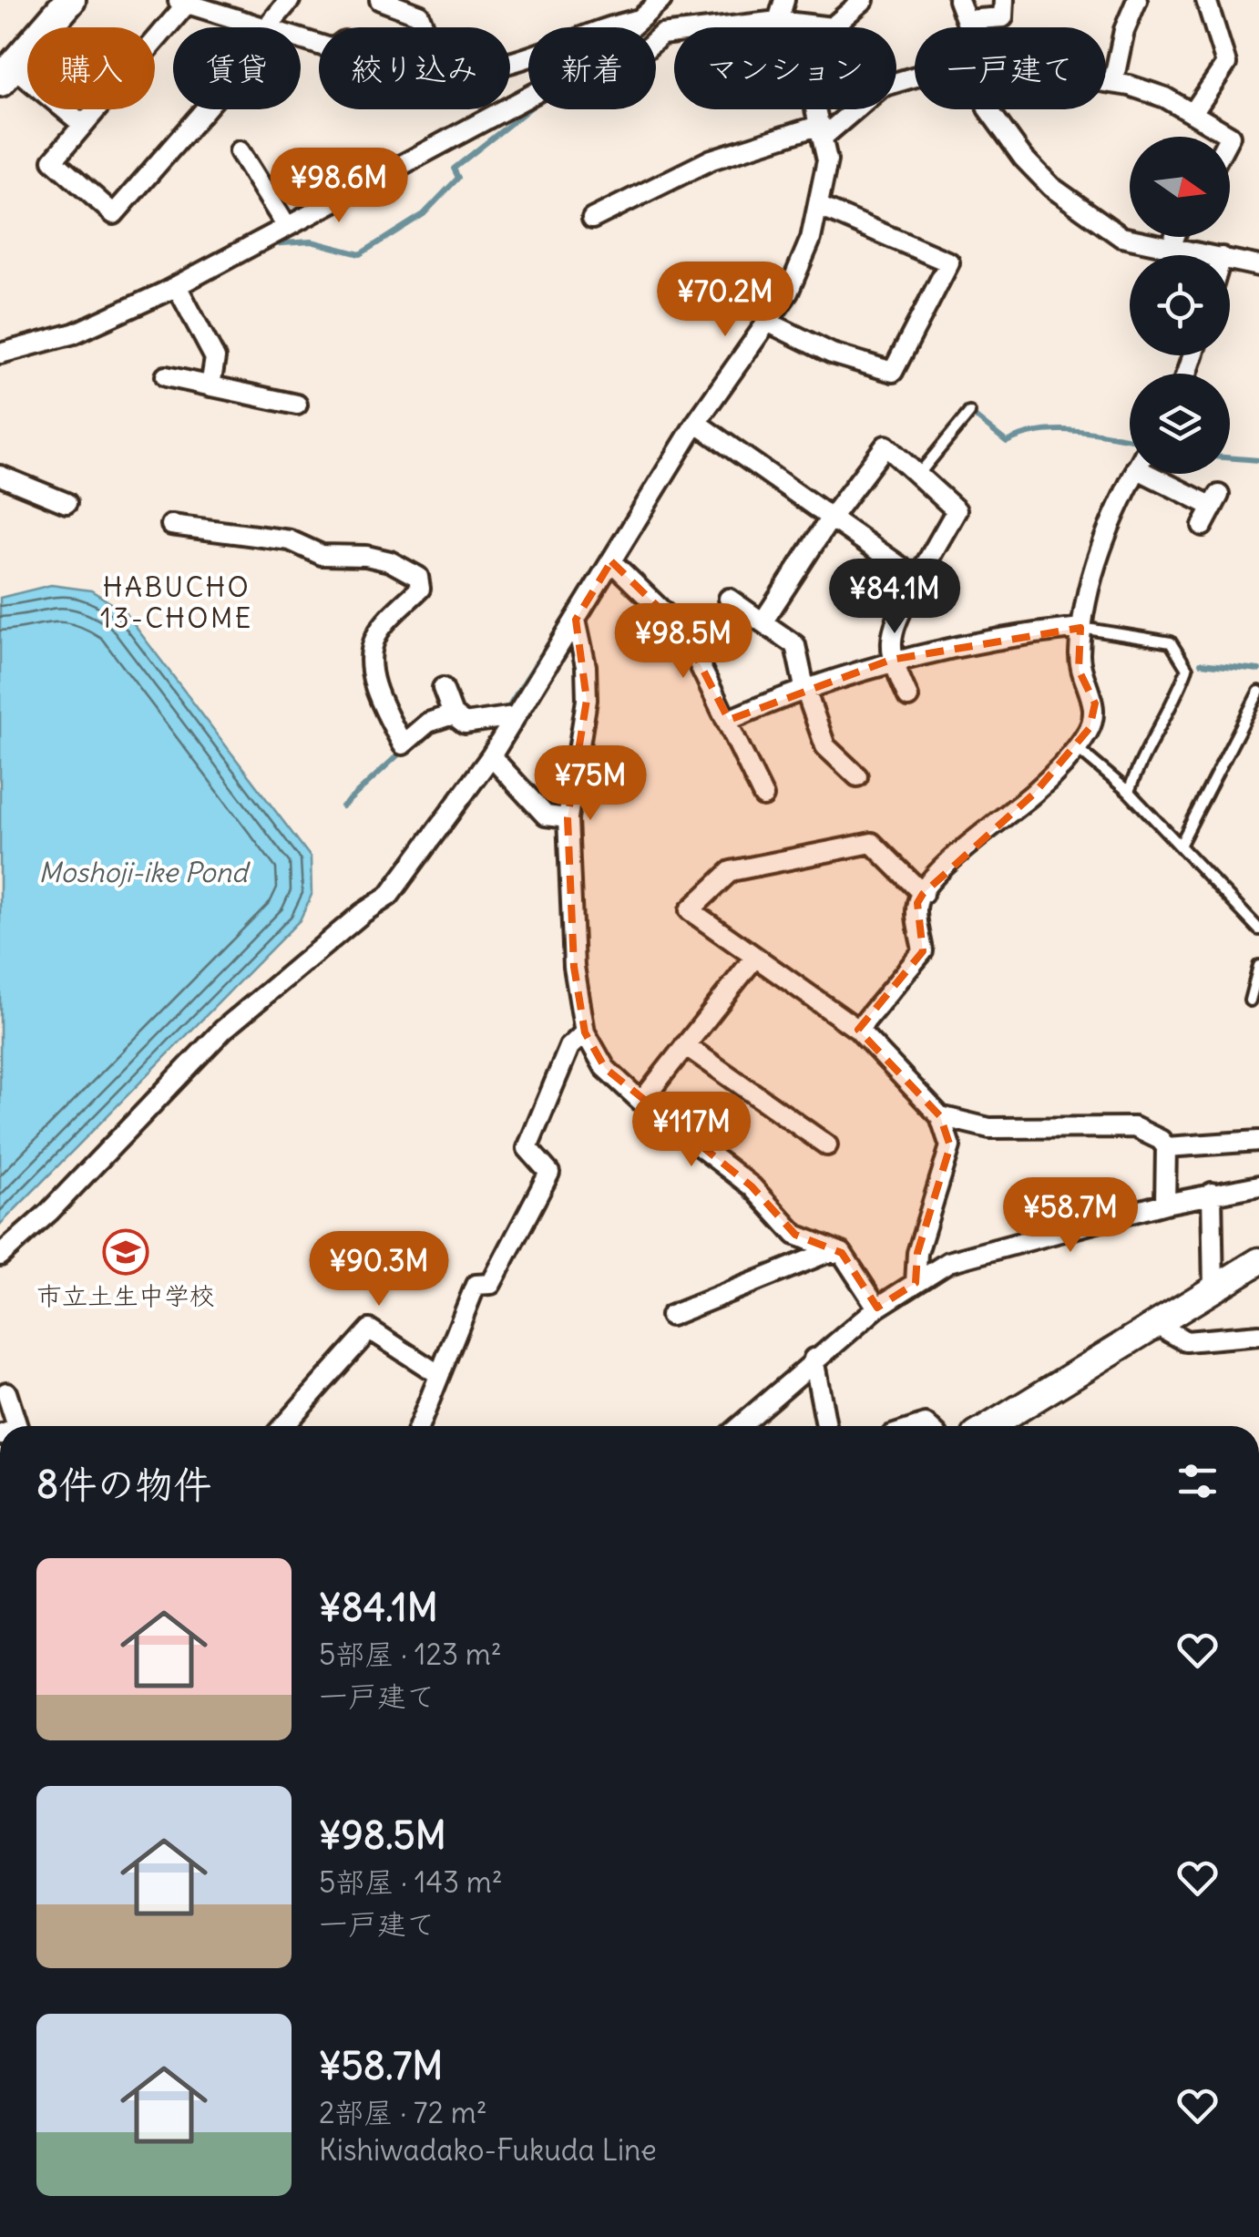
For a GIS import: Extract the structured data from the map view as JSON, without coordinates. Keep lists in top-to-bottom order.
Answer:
{
  "districts": ["HABUCHO 13-CHOME"],
  "water": ["Moshoji-ike Pond"],
  "places": {
    "school or university": ["市立土生中学校"]
  },
  "north": "right",
  "page": {
    "chip": [
      "購入",
      "賃貸",
      "絞り込み",
      "新着",
      "マンション",
      "一戸建て"
    ],
    "price": [
      "¥98.6M",
      "¥70.2M",
      "¥84.1M",
      "¥98.5M",
      "¥75M",
      "¥117M",
      "¥58.7M",
      "¥90.3M"
    ],
    "heading": "8件の物件",
    "list": [
      {
        "name": "¥84.1M",
        "note": "5部屋 · 123 m² · 一戸建て"
      },
      {
        "name": "¥98.5M",
        "note": "5部屋 · 143 m² · 一戸建て"
      },
      {
        "name": "¥58.7M",
        "note": "2部屋 · 72 m² · Kishiwadako-Fukuda Line"
      }
    ]
  }
}
